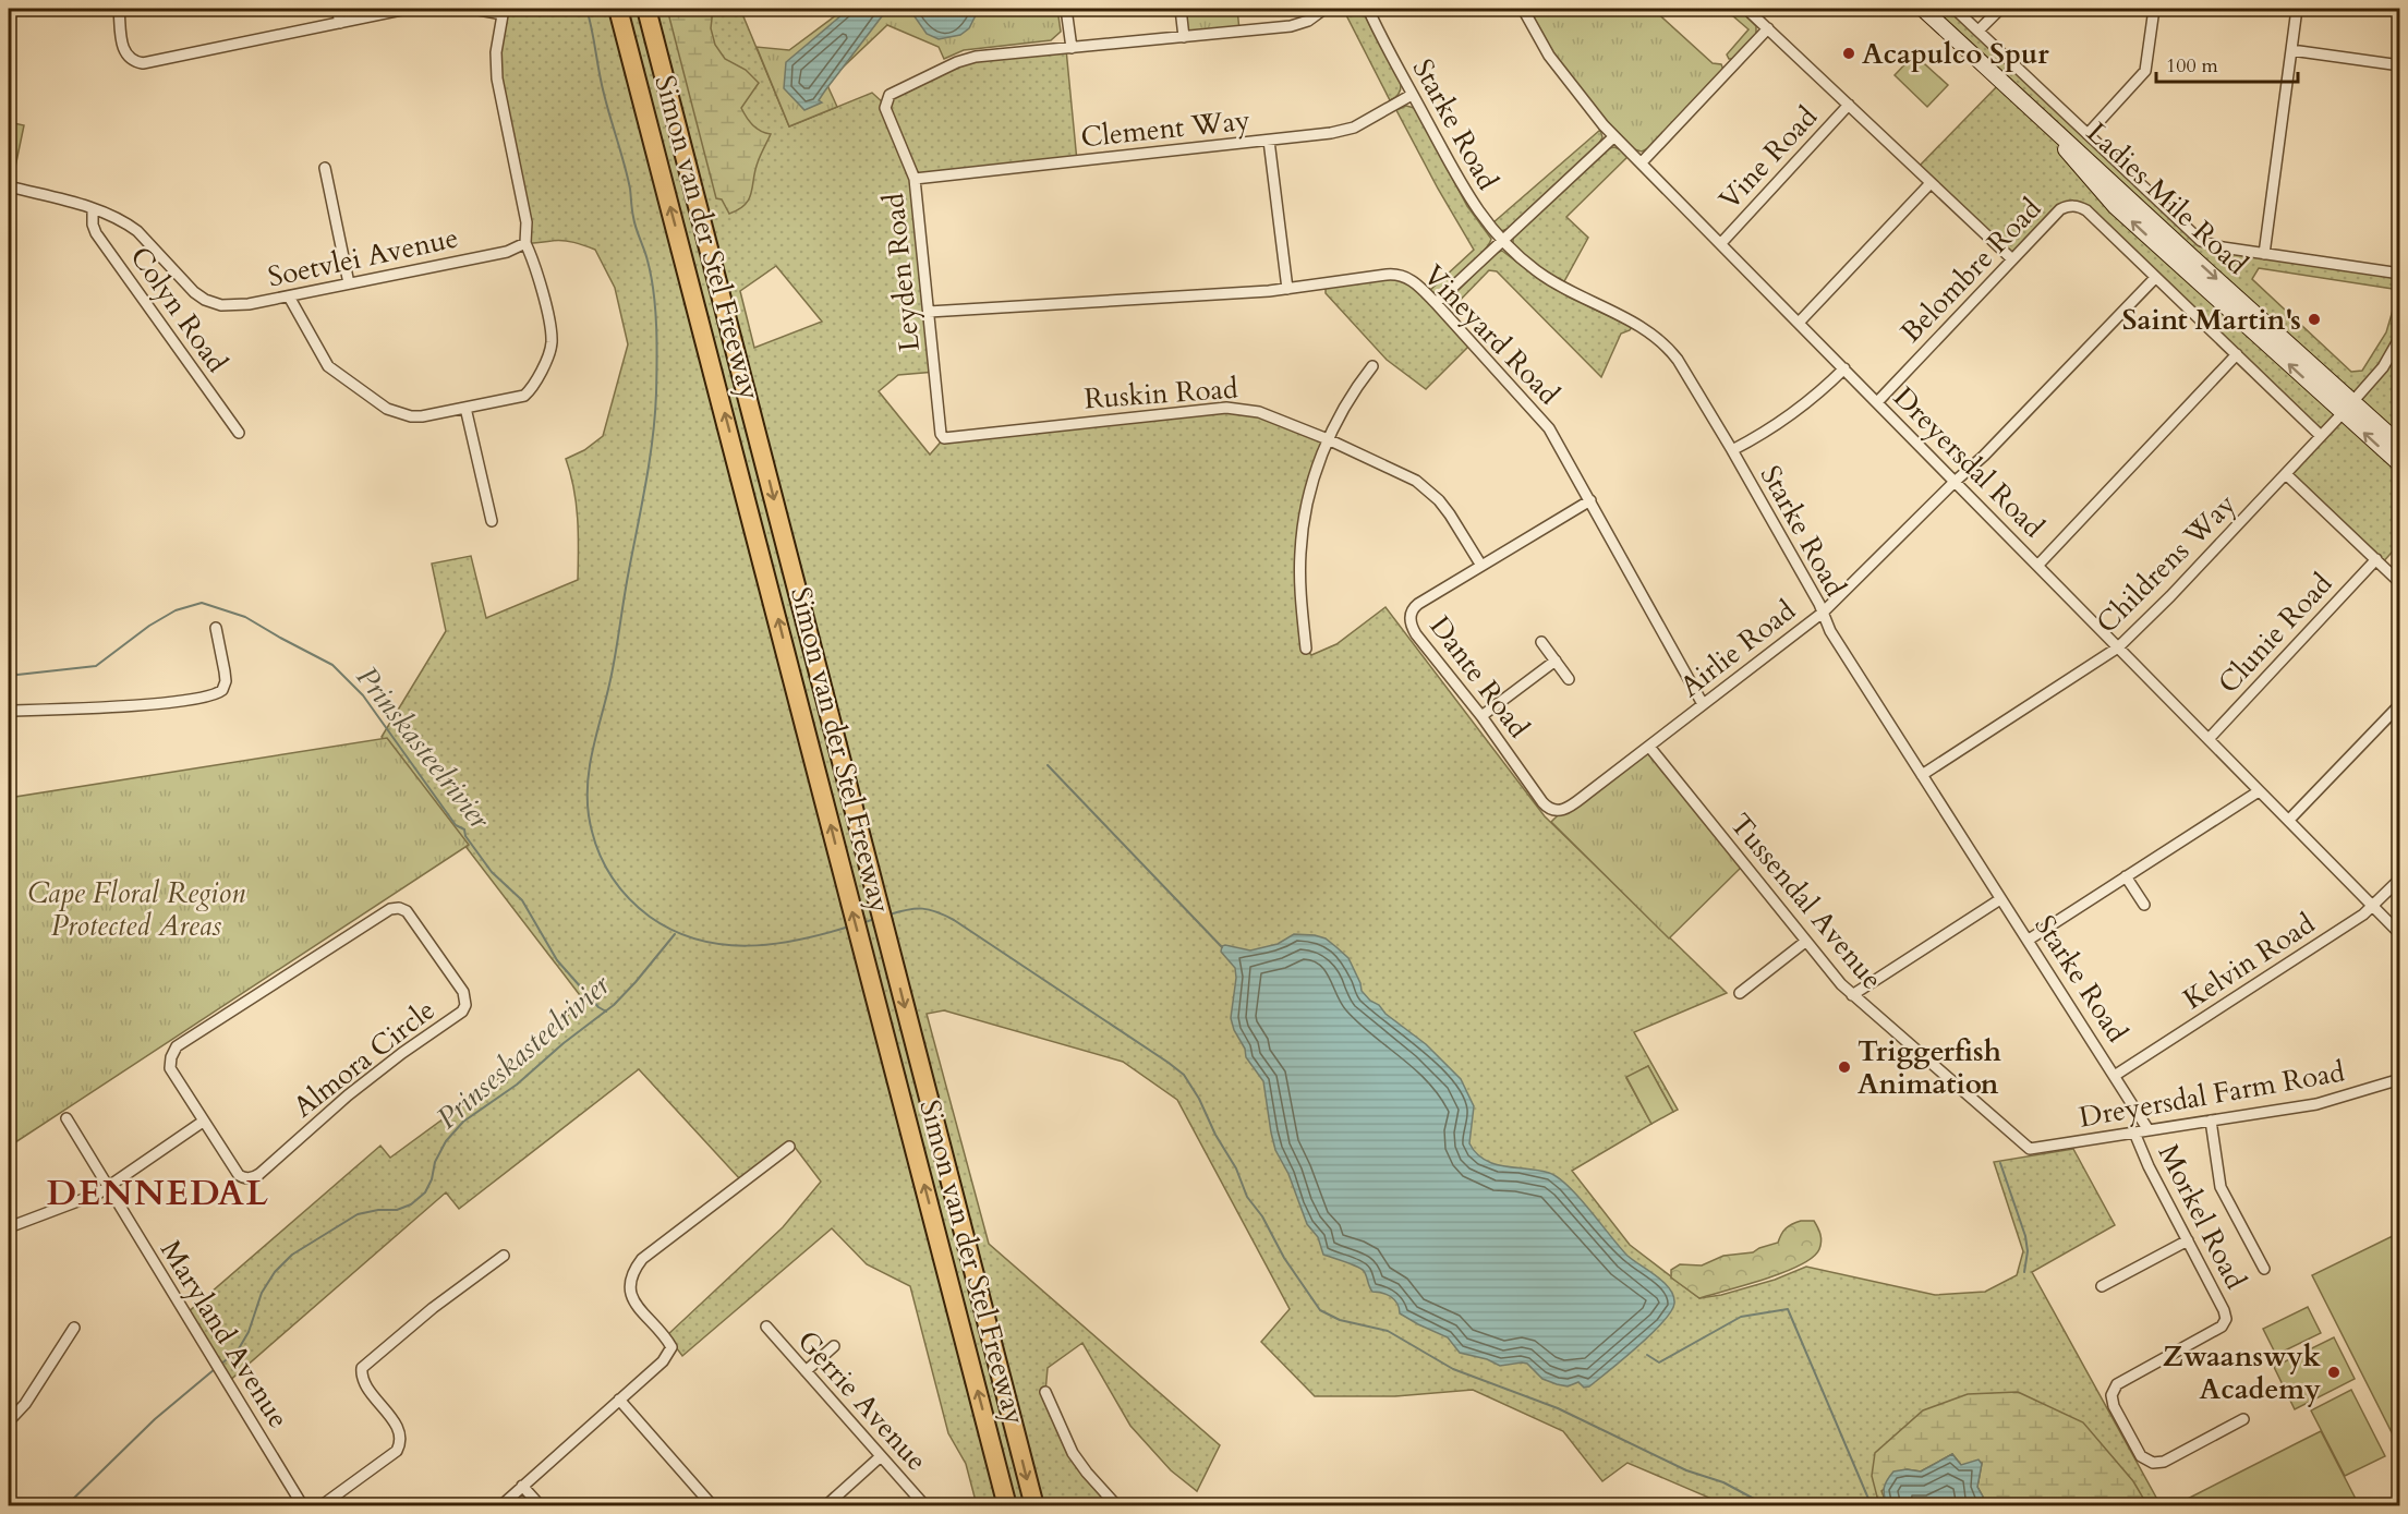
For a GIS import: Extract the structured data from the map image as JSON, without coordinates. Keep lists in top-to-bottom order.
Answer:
{
  "streets": {
    "highway": ["Simon van der Stel Freeway"],
    "main road": ["Ladies Mile Road"],
    "street": [
      "Starke Road",
      "Clement Way",
      "Vine Road",
      "Soetvlei Avenue",
      "Belombre Road",
      "Leyden Road",
      "Colyn Road",
      "Vineyard Road",
      "Ruskin Road",
      "Dreyersdal Road",
      "Childrens Way",
      "Clunie Road",
      "Airlie Road",
      "Dante Road",
      "Tussendal Avenue",
      "Kelvin Road",
      "Almora Circle",
      "Dreyersdal Farm Road",
      "Morkel Road",
      "Maryland Avenue",
      "Gerrie Avenue"
    ]
  },
  "crossings": [
    ["Starke Road", "Clement Way"],
    ["Starke Road", "Childrens Way"],
    ["Starke Road", "Airlie Road"],
    ["Starke Road", "Kelvin Road"],
    ["Starke Road", "Dreyersdal Farm Road"],
    ["Clement Way", "Leyden Road"],
    ["Vine Road", "Dreyersdal Road"],
    ["Ladies Mile Road", "Childrens Way"],
    ["Soetvlei Avenue", "Colyn Road"],
    ["Belombre Road", "Dreyersdal Road"],
    ["Belombre Road", "Airlie Road"],
    ["Leyden Road", "Vineyard Road"],
    ["Leyden Road", "Ruskin Road"],
    ["Vineyard Road", "Airlie Road"],
    ["Vineyard Road", "Dante Road"],
    ["Ruskin Road", "Dante Road"],
    ["Dreyersdal Road", "Childrens Way"],
    ["Dreyersdal Road", "Clunie Road"],
    ["Dreyersdal Road", "Airlie Road"],
    ["Dreyersdal Road", "Kelvin Road"],
    ["Airlie Road", "Dante Road"],
    ["Airlie Road", "Tussendal Avenue"],
    ["Tussendal Avenue", "Dreyersdal Farm Road"],
    ["Dreyersdal Farm Road", "Morkel Road"]
  ],
  "districts": ["DENNEDAL"],
  "water": ["Prinskasteelrivier", "Prinseskasteelrivier"],
  "parks": ["Cape Floral Region Protected Areas"],
  "places": [
    "Acapulco Spur",
    "Saint Martin's",
    "Triggerfish Animation",
    "Zwaanswyk Academy"
  ],
  "scale_bar": "100 m"
}
